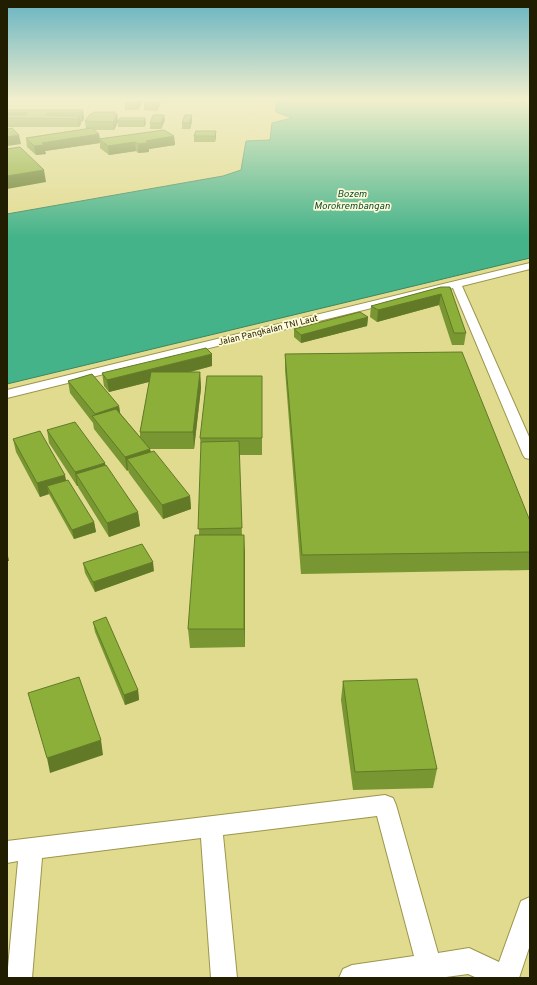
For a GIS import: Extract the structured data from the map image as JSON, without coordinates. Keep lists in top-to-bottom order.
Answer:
{
  "streets": {
    "street": ["Jalan Pangkalan TNI Laut"]
  },
  "water": ["Bozem Morokrembangan"]
}
